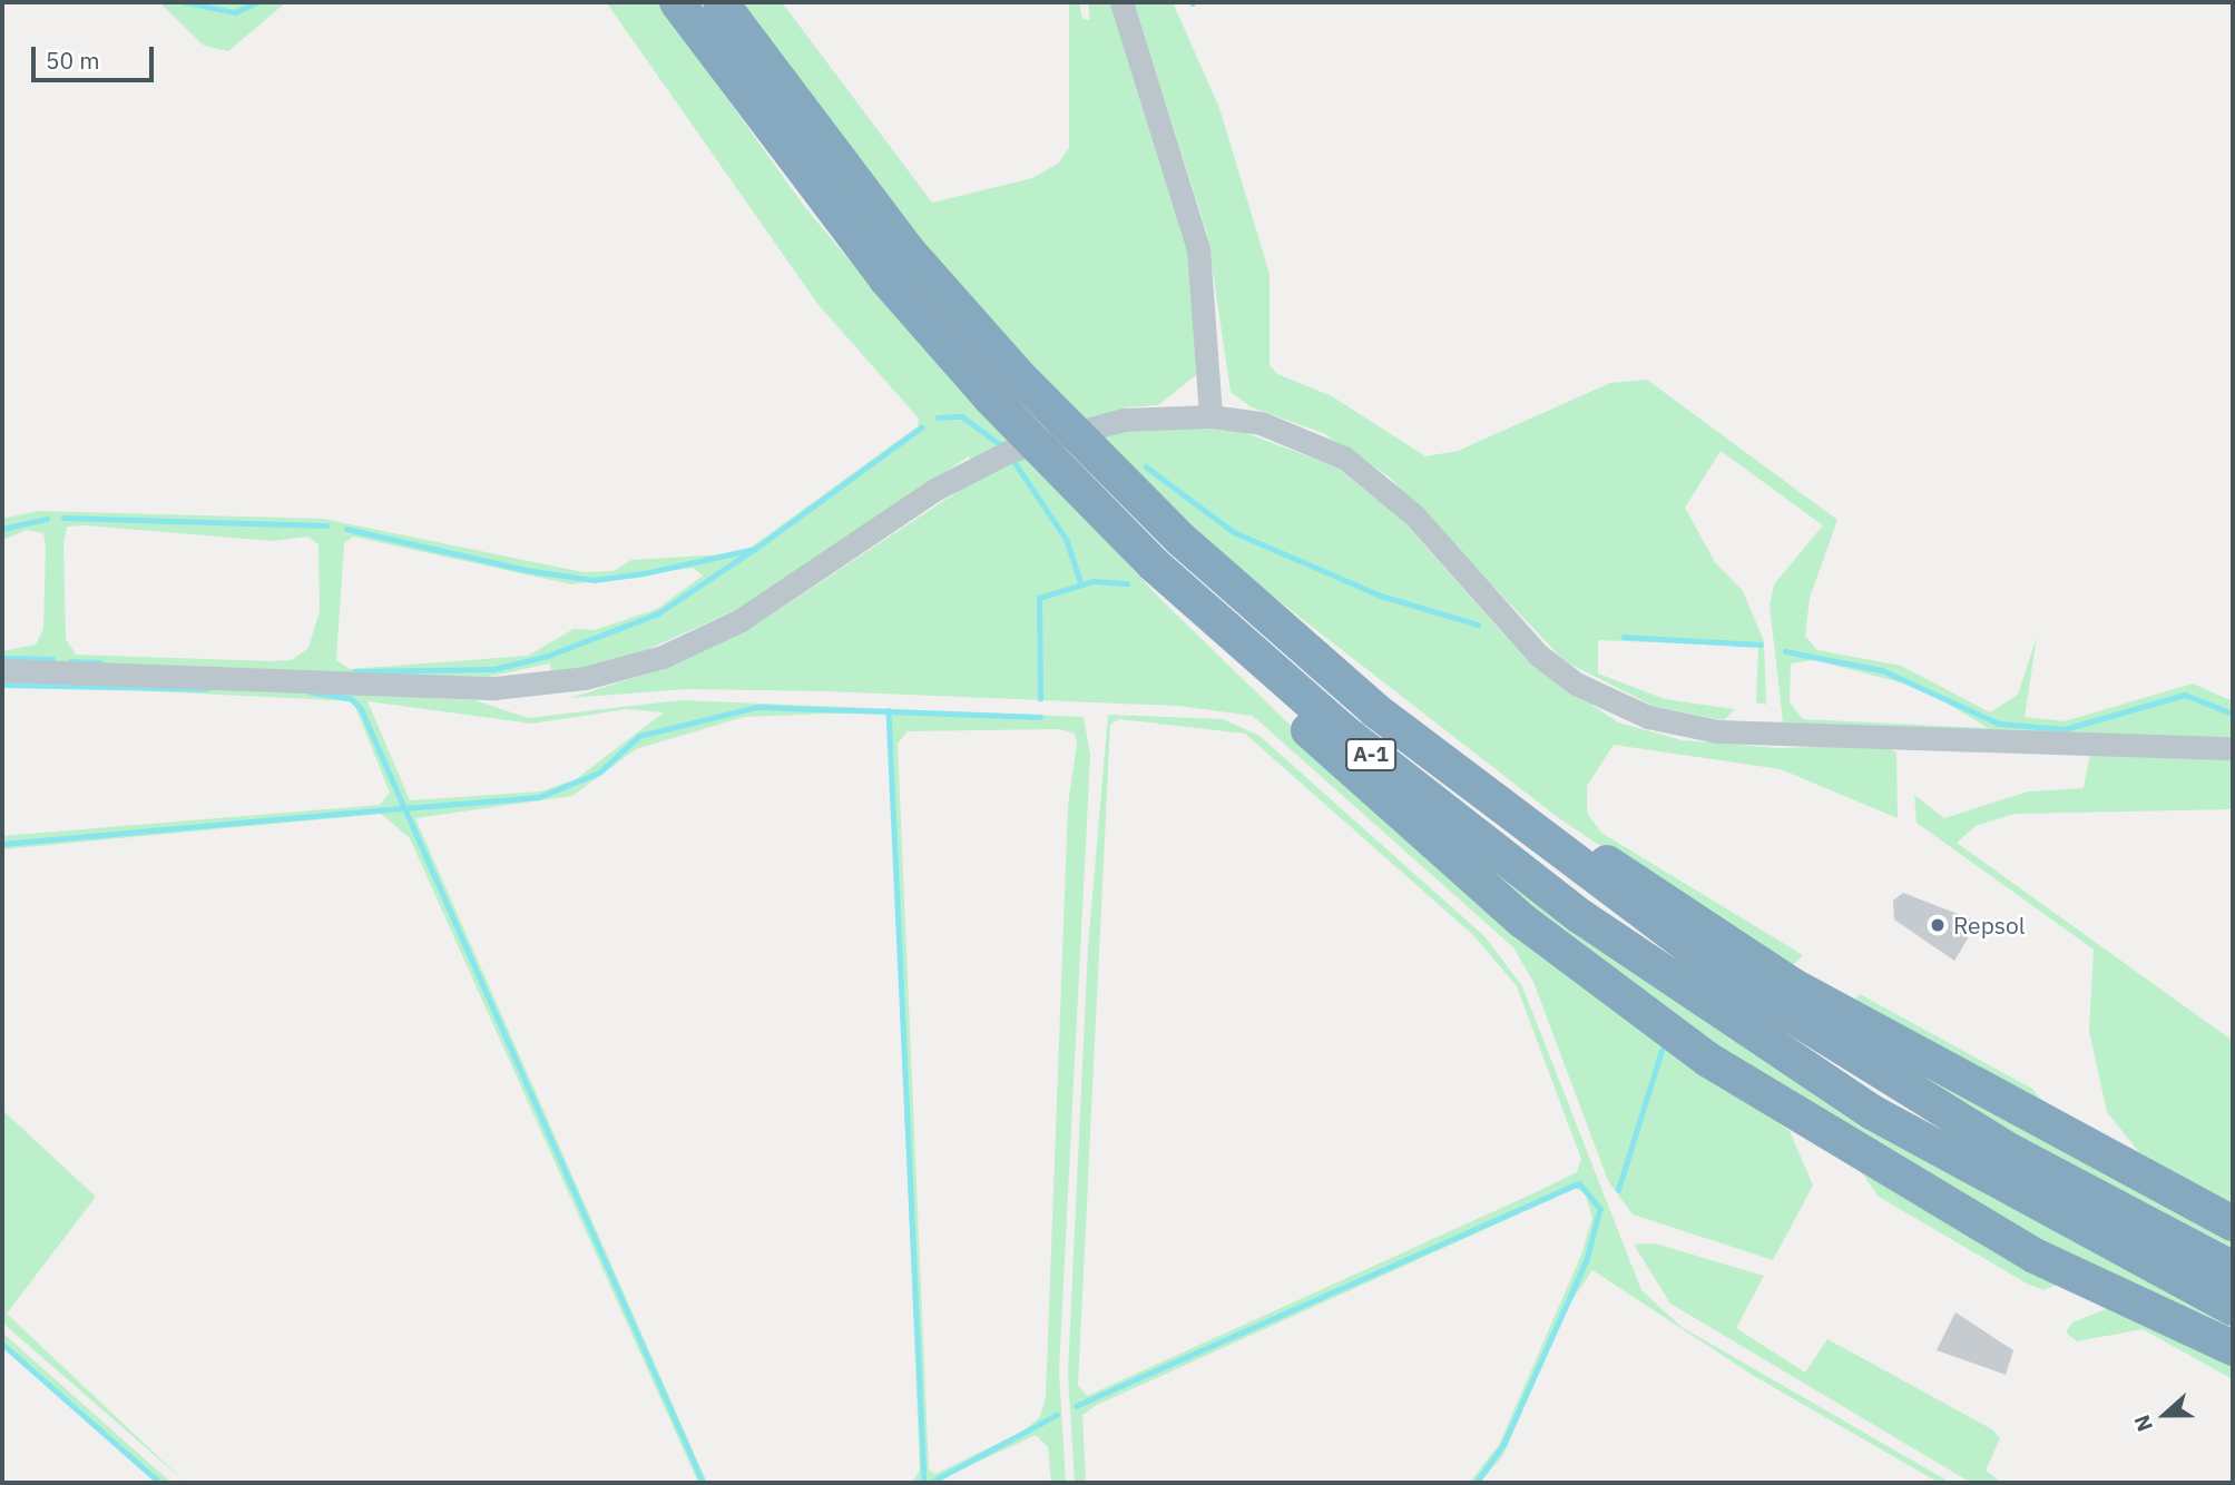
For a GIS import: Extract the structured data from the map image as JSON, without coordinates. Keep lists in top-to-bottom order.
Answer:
{
  "streets": {
    "highway": ["A-1"]
  },
  "places": ["Repsol"],
  "scale_bar": "50 m",
  "north": "left"
}
